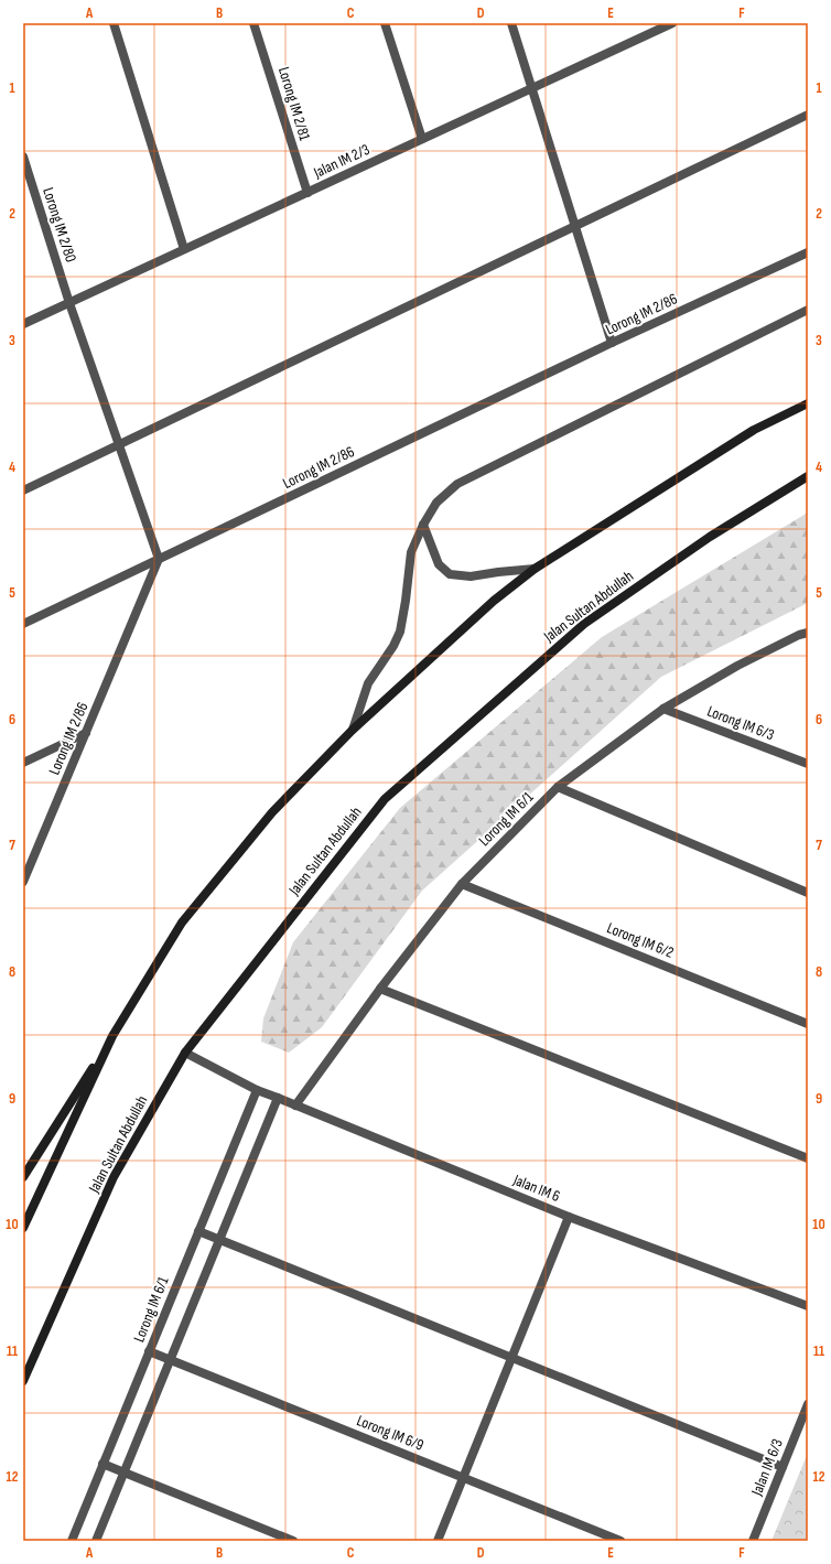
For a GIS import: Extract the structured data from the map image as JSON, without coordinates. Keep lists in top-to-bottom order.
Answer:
{
  "streets": {
    "main road": ["Jalan Sultan Abdullah"],
    "street": [
      "Lorong IM 2/81",
      "Jalan IM 2/3",
      "Lorong IM 2/80",
      "Lorong IM 2/86",
      "Lorong IM 6/3",
      "Lorong IM 6/1",
      "Lorong IM 6/2",
      "Jalan IM 6",
      "Lorong IM 6/9",
      "Jalan IM 6/3"
    ]
  },
  "crossings": [
    ["Lorong IM 2/81", "Jalan IM 2/3"],
    ["Jalan IM 2/3", "Lorong IM 2/80"],
    ["Lorong IM 2/80", "Lorong IM 2/86"],
    ["Jalan Sultan Abdullah", "Jalan IM 6"],
    ["Lorong IM 6/3", "Lorong IM 6/1"],
    ["Lorong IM 6/1", "Lorong IM 6/2"],
    ["Lorong IM 6/1", "Jalan IM 6"],
    ["Lorong IM 6/1", "Lorong IM 6/9"]
  ],
  "grid": {
    "columns": [
      "A",
      "B",
      "C",
      "D",
      "E",
      "F"
    ],
    "rows": [
      "1",
      "2",
      "3",
      "4",
      "5",
      "6",
      "7",
      "8",
      "9",
      "10",
      "11",
      "12"
    ]
  }
}
